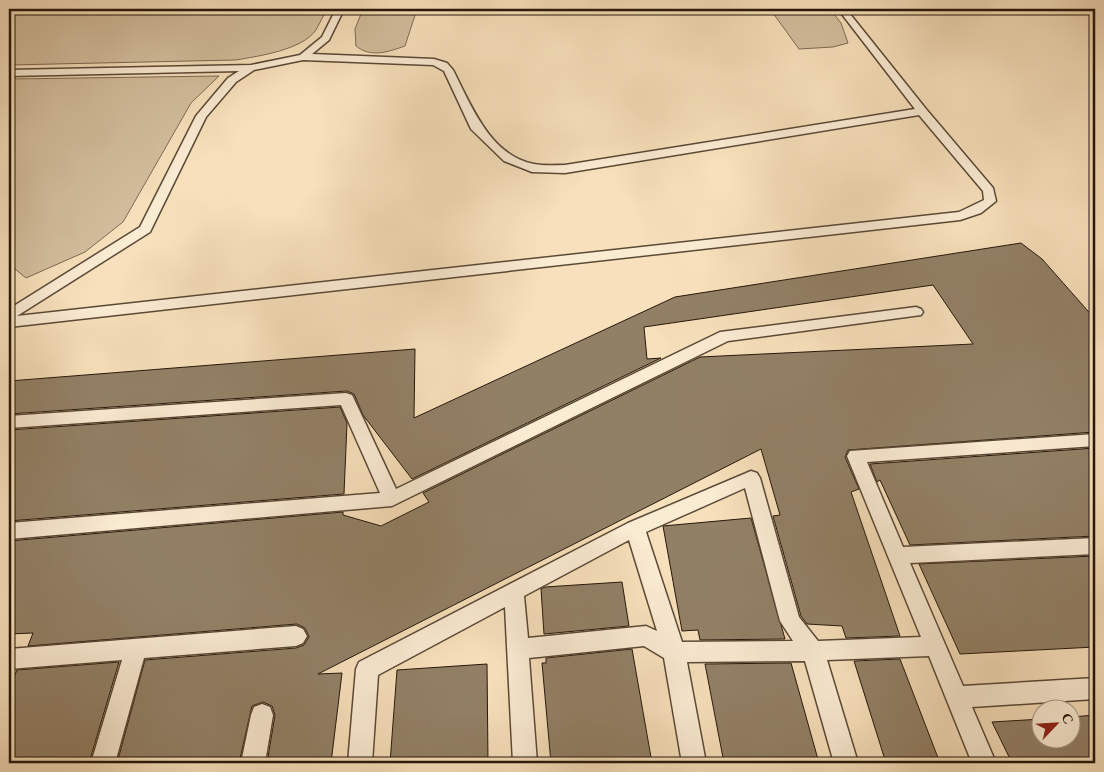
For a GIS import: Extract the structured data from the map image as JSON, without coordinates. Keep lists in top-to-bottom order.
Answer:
{
  "north": "top right"
}
